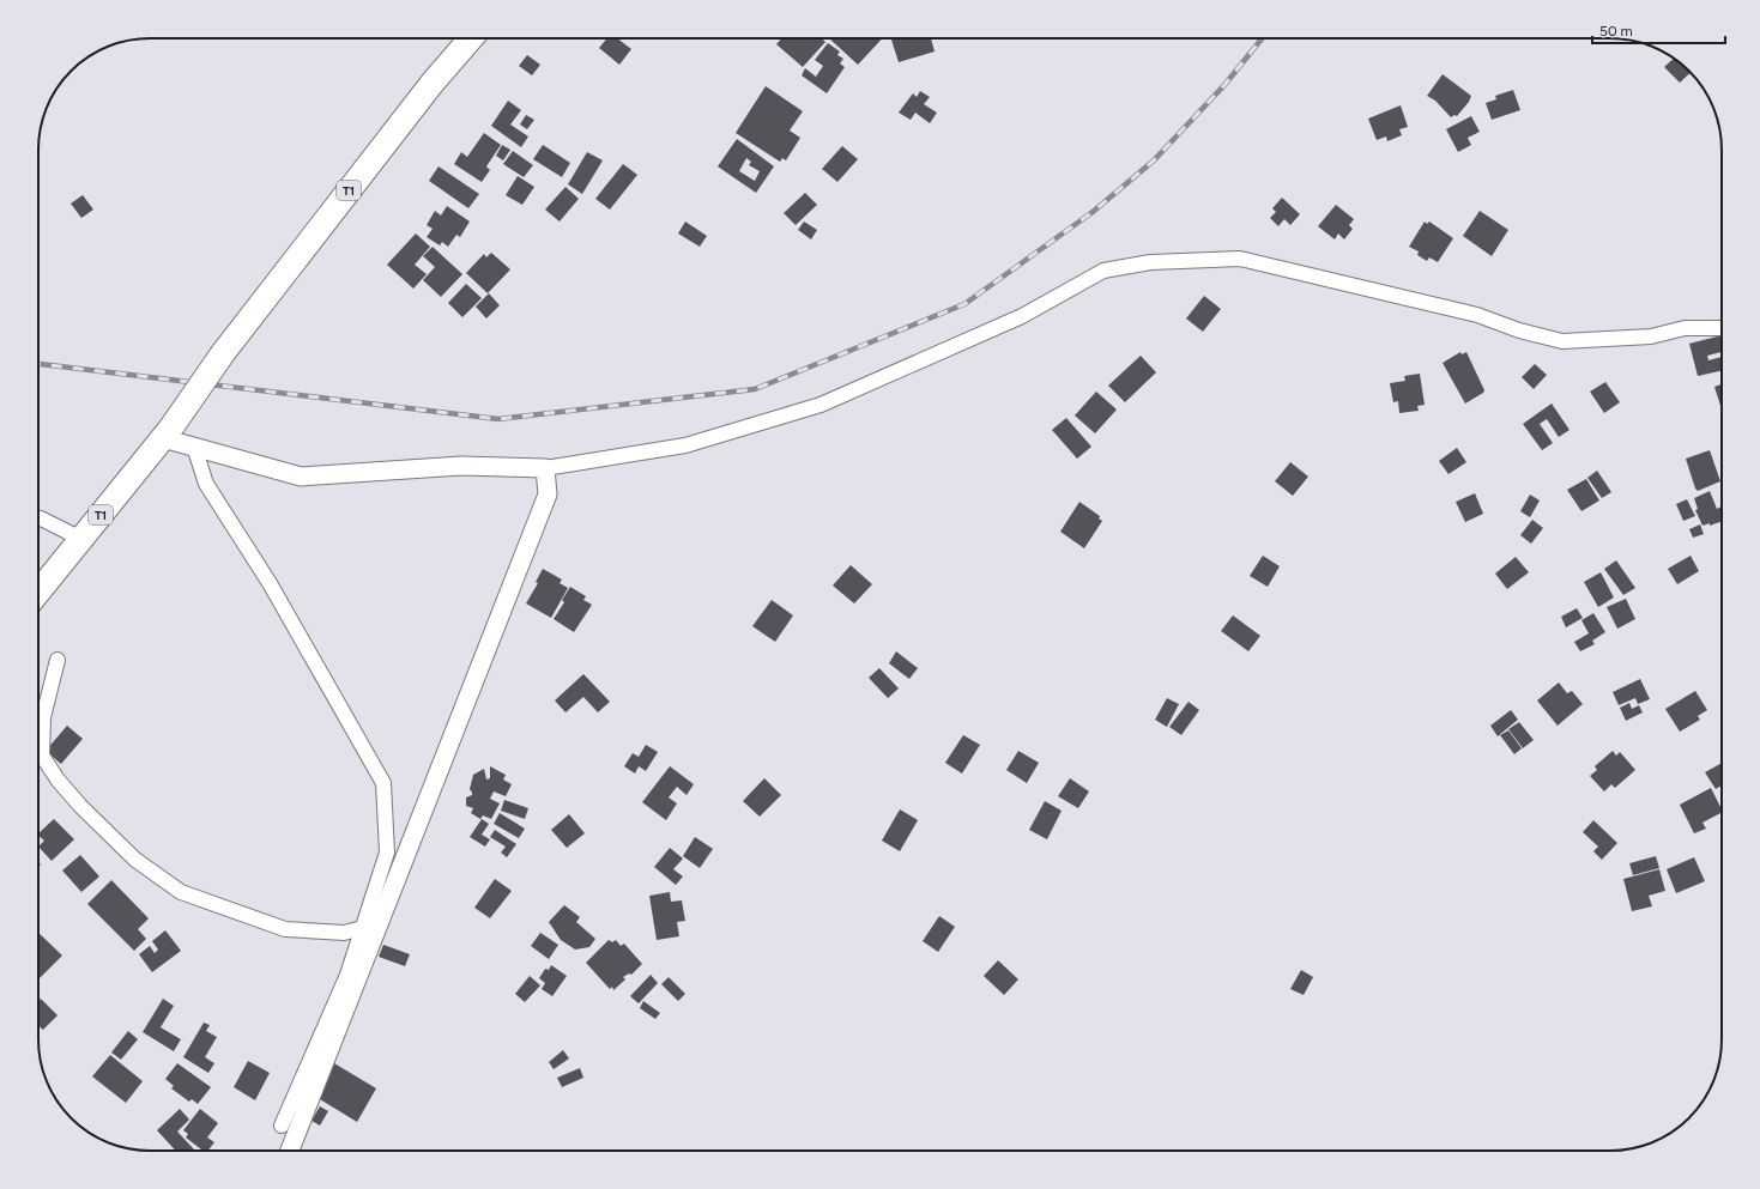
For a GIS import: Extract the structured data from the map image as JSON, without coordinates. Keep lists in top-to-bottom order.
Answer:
{
  "streets": {
    "highway": ["T1"]
  },
  "scale_bar": "50 m"
}
